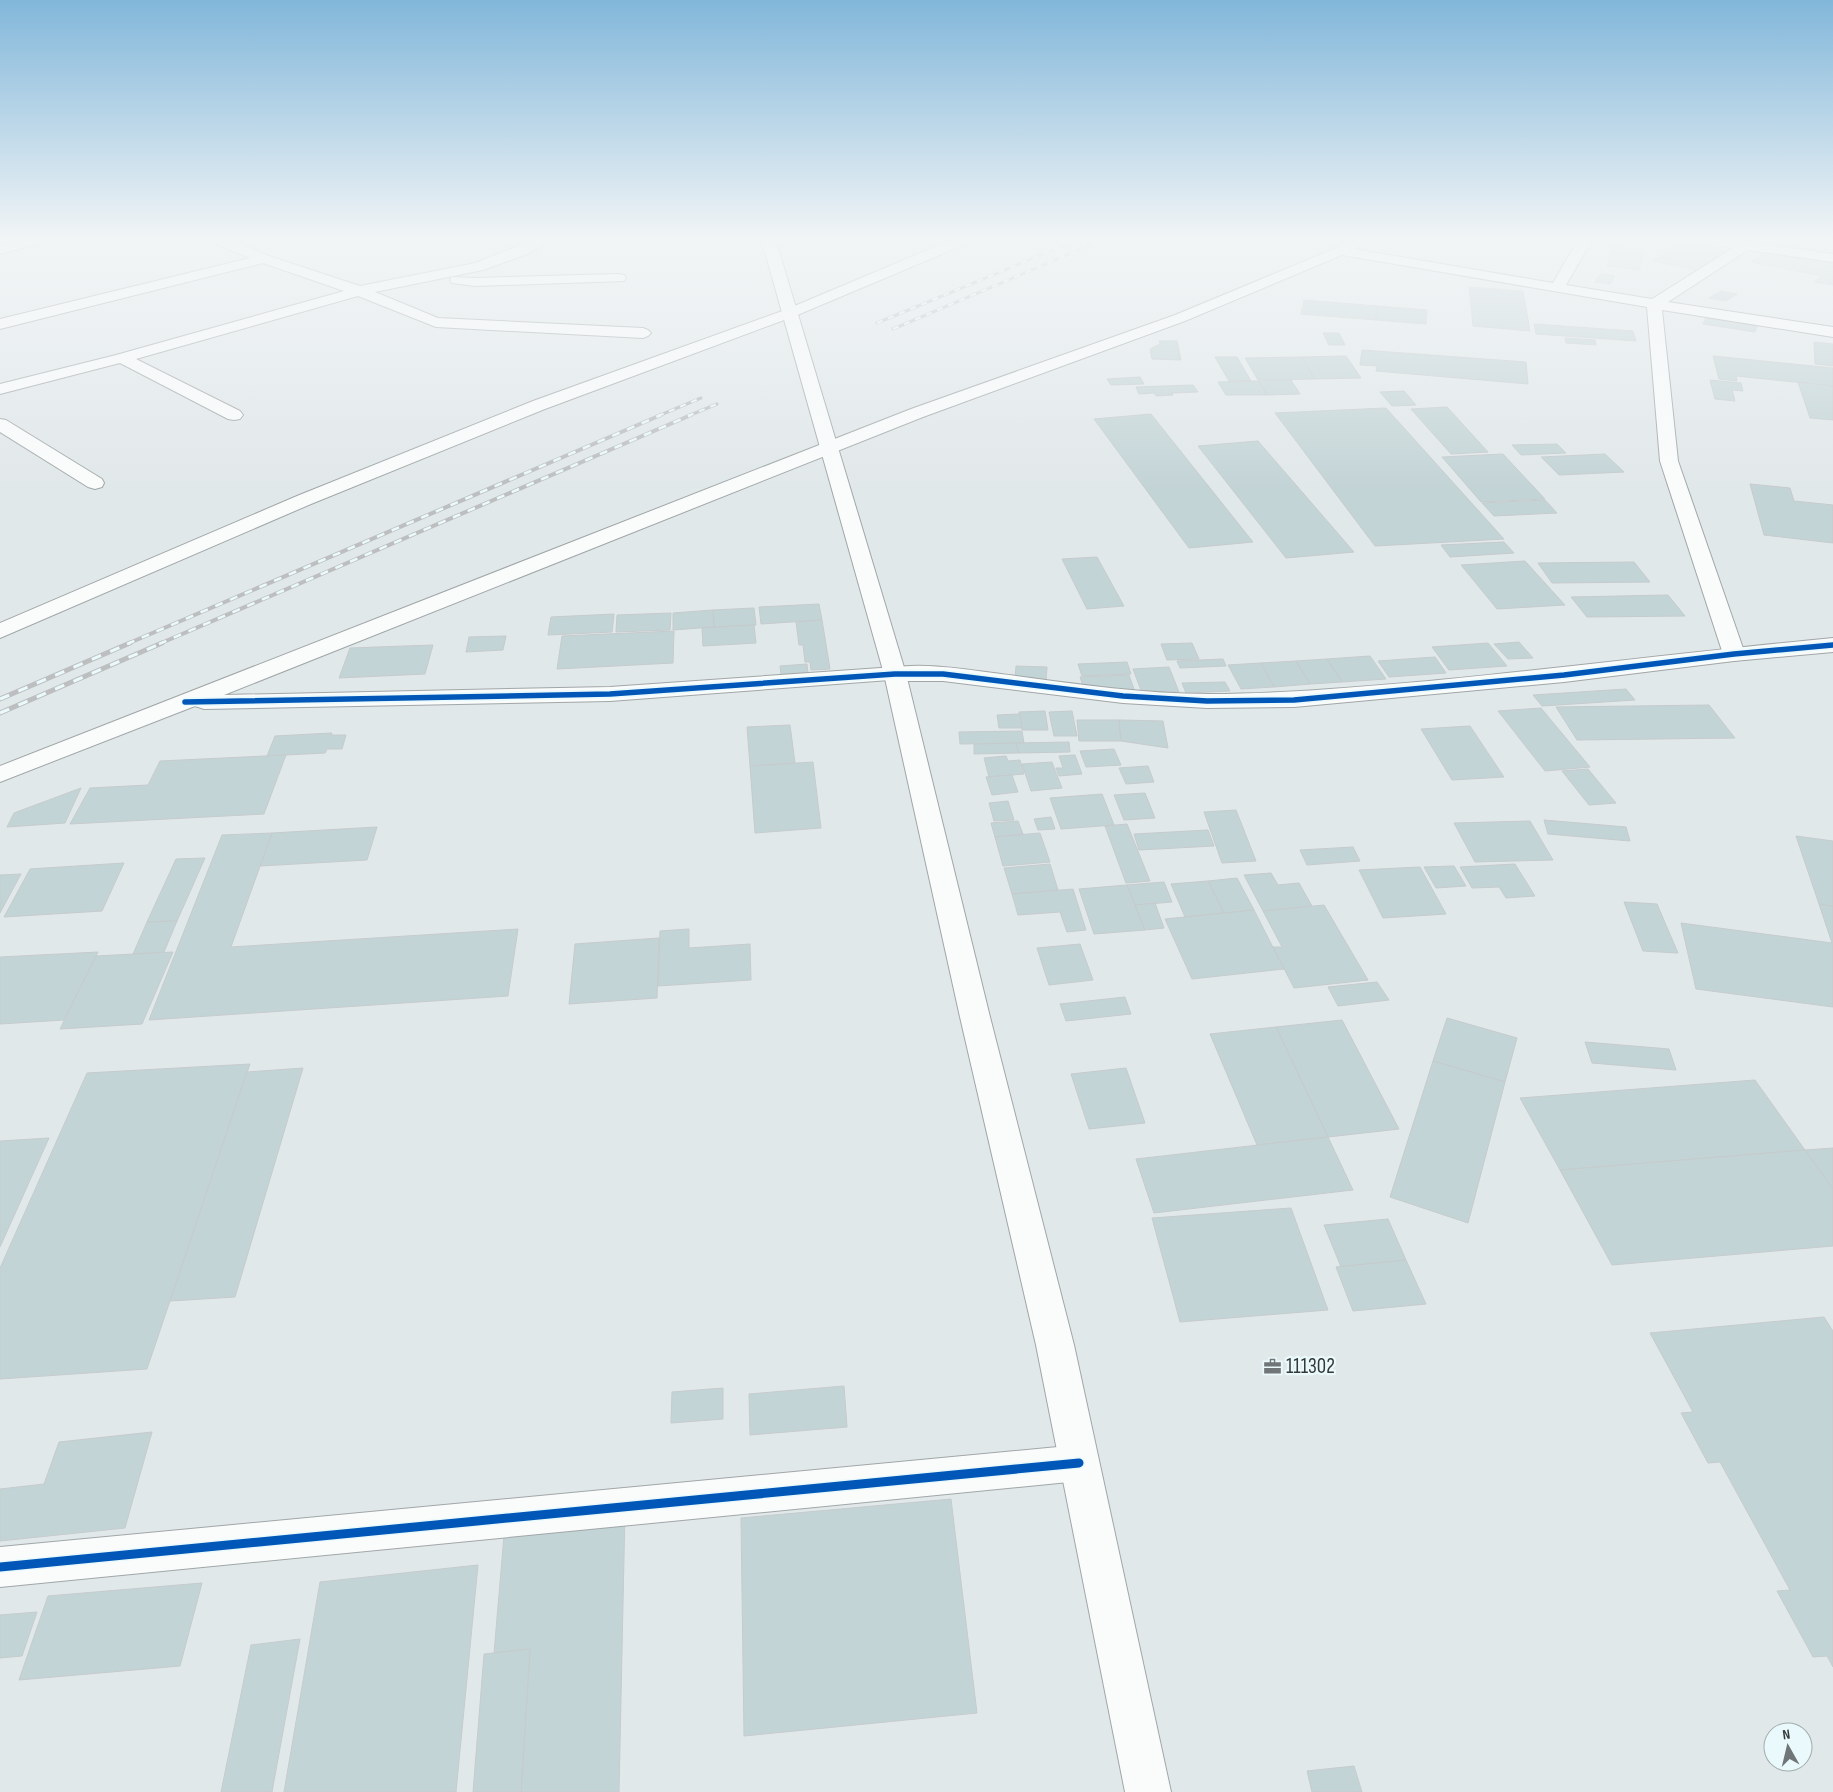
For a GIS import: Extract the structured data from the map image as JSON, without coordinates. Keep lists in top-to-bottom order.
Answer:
{
  "places": {
    "office": ["111302"]
  },
  "north": "top"
}
